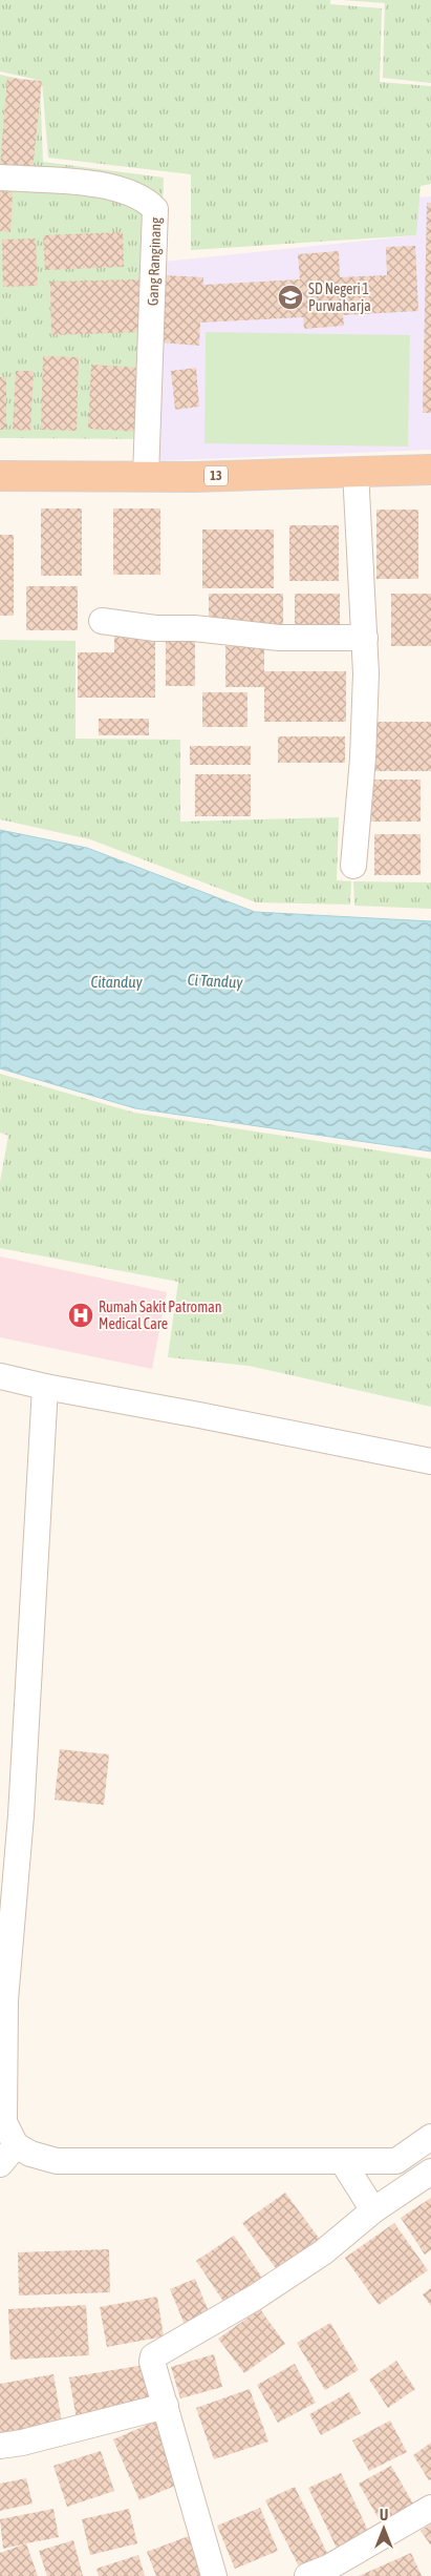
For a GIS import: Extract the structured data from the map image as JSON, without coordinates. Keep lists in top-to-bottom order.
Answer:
{
  "streets": {
    "highway": ["13"],
    "street": ["Gang Ranginang"]
  },
  "crossings": [
    ["Gang Ranginang", "13"]
  ],
  "water": ["Ci Tanduy", "Citanduy"],
  "places": {
    "school or university": ["SD Negeri 1 Purwaharja"],
    "hospital": ["Rumah Sakit Patroman Medical Care"]
  },
  "north": "top"
}
